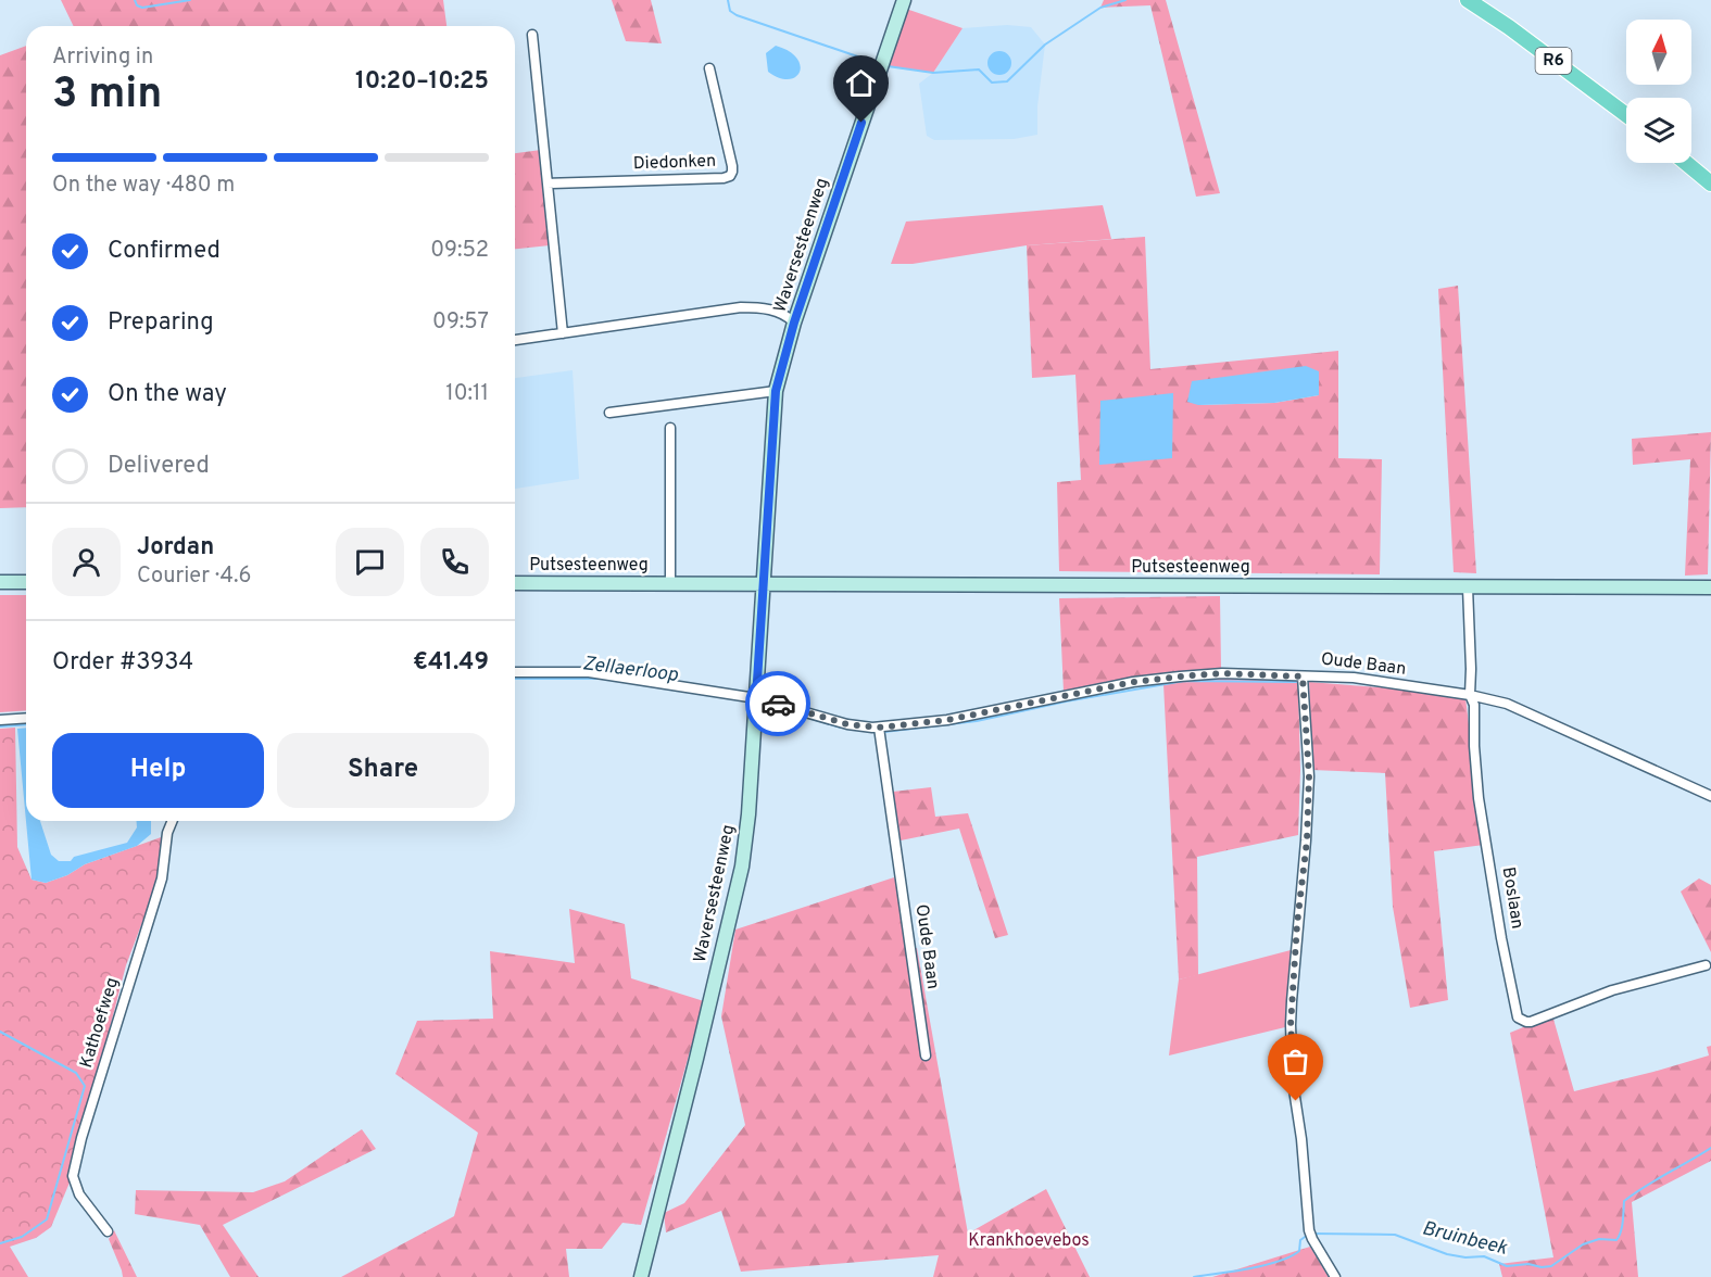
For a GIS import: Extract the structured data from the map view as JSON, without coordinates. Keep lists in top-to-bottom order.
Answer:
{
  "streets": {
    "main road": ["R6"],
    "street": [
      "Diedonken",
      "Waversesteenweg",
      "Putsesteenweg",
      "Oude Baan",
      "Boslaan",
      "Kathoefweg"
    ]
  },
  "crossings": [
    ["Waversesteenweg", "Putsesteenweg"],
    ["Waversesteenweg", "Oude Baan"],
    ["Putsesteenweg", "Boslaan"],
    ["Oude Baan", "Boslaan"]
  ],
  "water": ["Zellaerloop", "Bruinbeek"],
  "parks": ["Krankhoevebos"],
  "north": "top",
  "page": {
    "heading": ["3 min", "Arriving in", "10:20–10:25"],
    "panel": [
      "Jordan",
      "Courier · 4.6",
      "Order #3934",
      "€41.49"
    ],
    "bar": "On the way · 480 m",
    "list": [
      ["Confirmed", "09:52"],
      ["Preparing", "09:57"],
      ["On the way", "10:11"],
      "Delivered"
    ],
    "buttons": ["Help", "Share"]
  }
}
